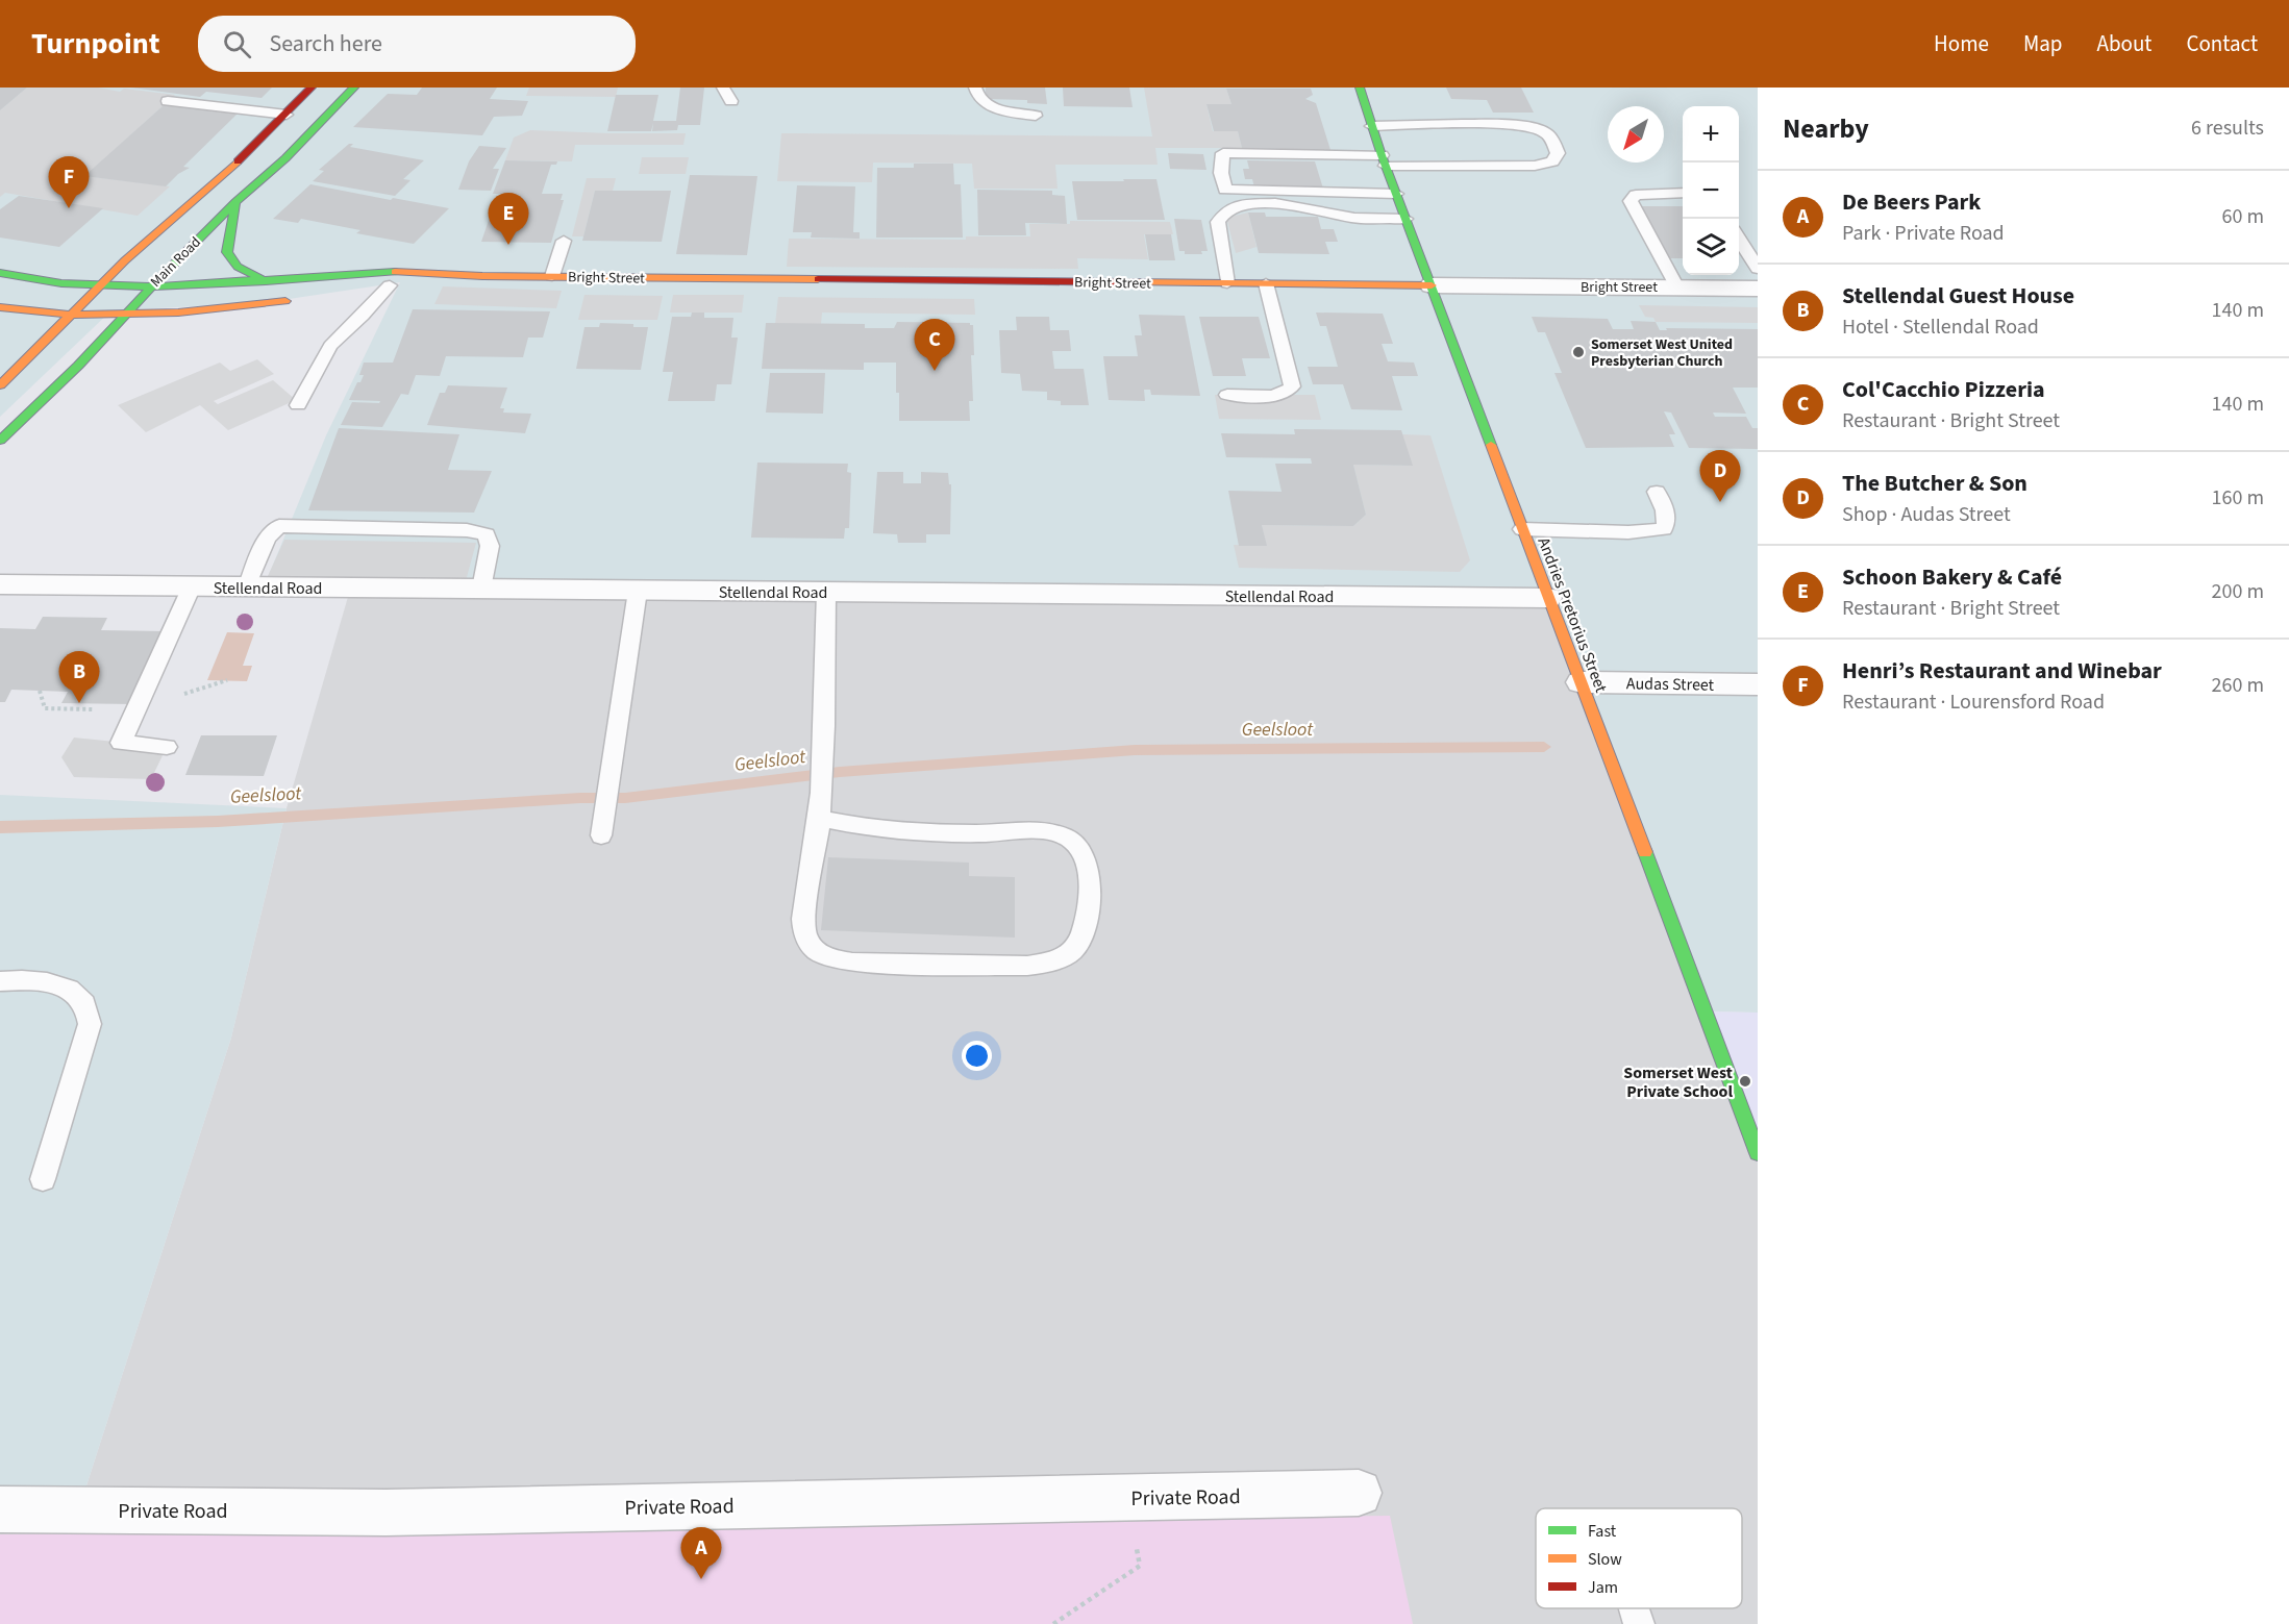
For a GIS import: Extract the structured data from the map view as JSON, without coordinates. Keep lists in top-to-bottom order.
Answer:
{
  "streets": {
    "street": [
      "Main Road",
      "Bright Street",
      "Stellendal Road",
      "Andries Pretorius Street",
      "Audas Street",
      "Private Road"
    ]
  },
  "crossings": [
    ["Main Road", "Bright Street"],
    ["Bright Street", "Andries Pretorius Street"],
    ["Stellendal Road", "Andries Pretorius Street"],
    ["Andries Pretorius Street", "Audas Street"]
  ],
  "water": ["Geelsloot"],
  "places": ["Somerset West United Presbyterian Church", "Somerset West Private School"],
  "legend": ["Fast", "Slow", "Jam"],
  "north": "bottom left",
  "page": {
    "header": "Turnpoint",
    "search": "Search here",
    "nav": [
      "Home",
      "Map",
      "About",
      "Contact"
    ],
    "heading": ["Nearby", "6 results"],
    "map_buttons": ["+", "−"],
    "pins": [
      "F",
      "E",
      "C",
      "D",
      "B",
      "A"
    ],
    "list": [
      {
        "mark": "A",
        "name": "De Beers Park",
        "note": "Park · Private Road",
        "value": "60 m"
      },
      {
        "mark": "B",
        "name": "Stellendal Guest House",
        "note": "Hotel · Stellendal Road",
        "value": "140 m"
      },
      {
        "mark": "C",
        "name": "Col'Cacchio Pizzeria",
        "note": "Restaurant · Bright Street",
        "value": "140 m"
      },
      {
        "mark": "D",
        "name": "The Butcher & Son",
        "note": "Shop · Audas Street",
        "value": "160 m"
      },
      {
        "mark": "E",
        "name": "Schoon Bakery & Café",
        "note": "Restaurant · Bright Street",
        "value": "200 m"
      },
      {
        "mark": "F",
        "name": "Henri’s Restaurant and Winebar",
        "note": "Restaurant · Lourensford Road",
        "value": "260 m"
      }
    ]
  }
}
